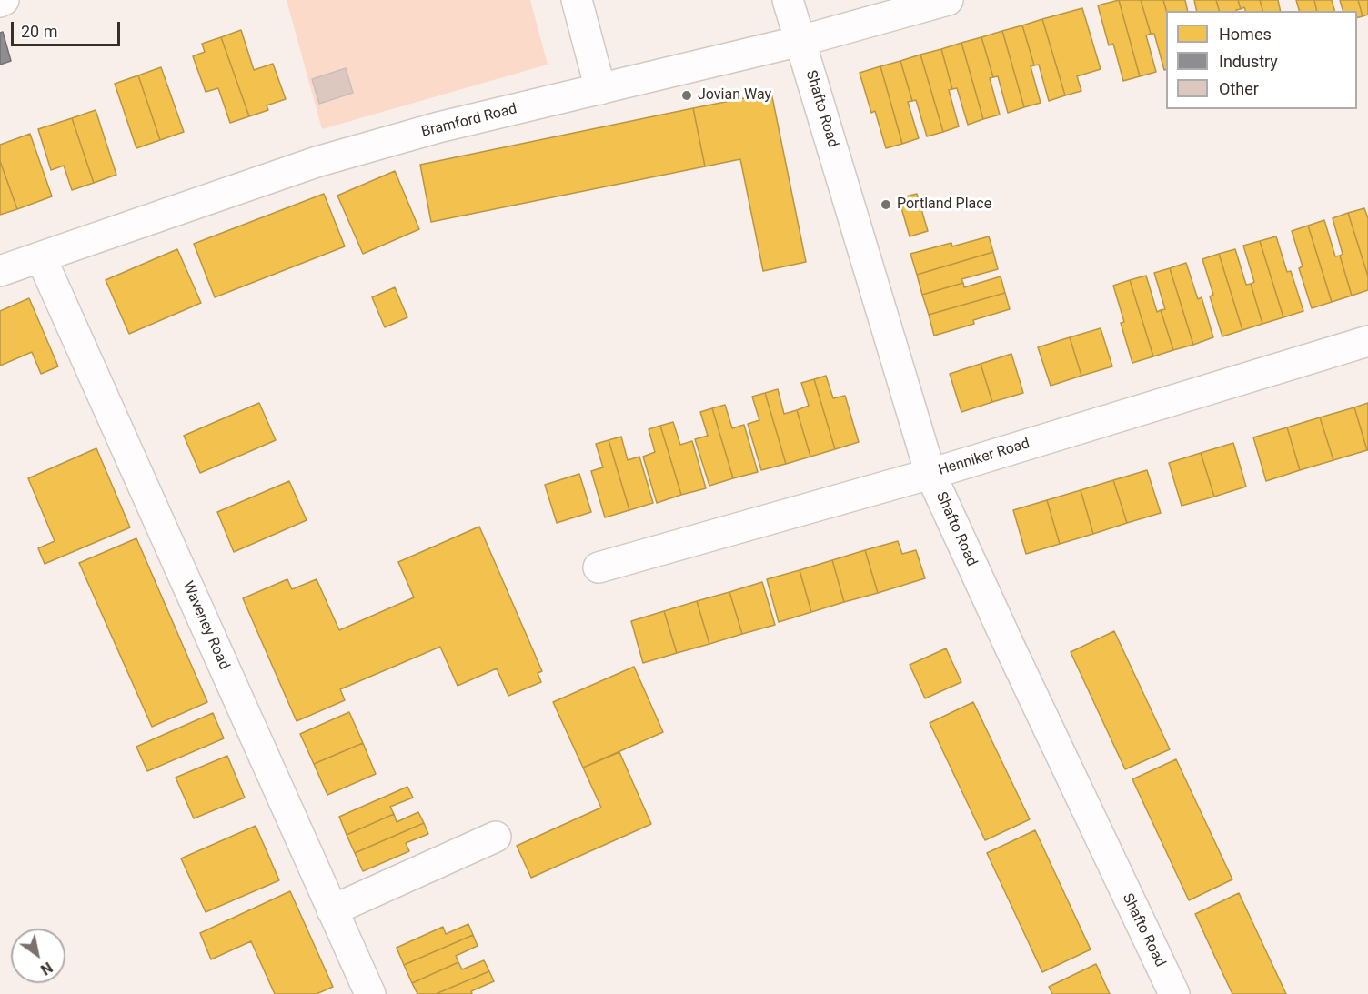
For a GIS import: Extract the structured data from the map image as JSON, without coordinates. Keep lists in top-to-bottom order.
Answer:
{
  "streets": {
    "street": [
      "Shafto Road",
      "Bramford Road",
      "Henniker Road",
      "Waveney Road"
    ]
  },
  "crossings": [
    ["Shafto Road", "Bramford Road"],
    ["Shafto Road", "Henniker Road"],
    ["Bramford Road", "Waveney Road"]
  ],
  "places": ["Jovian Way", "Portland Place"],
  "legend": ["Homes", "Industry", "Other"],
  "scale_bar": "20 m",
  "north": "bottom right"
}
